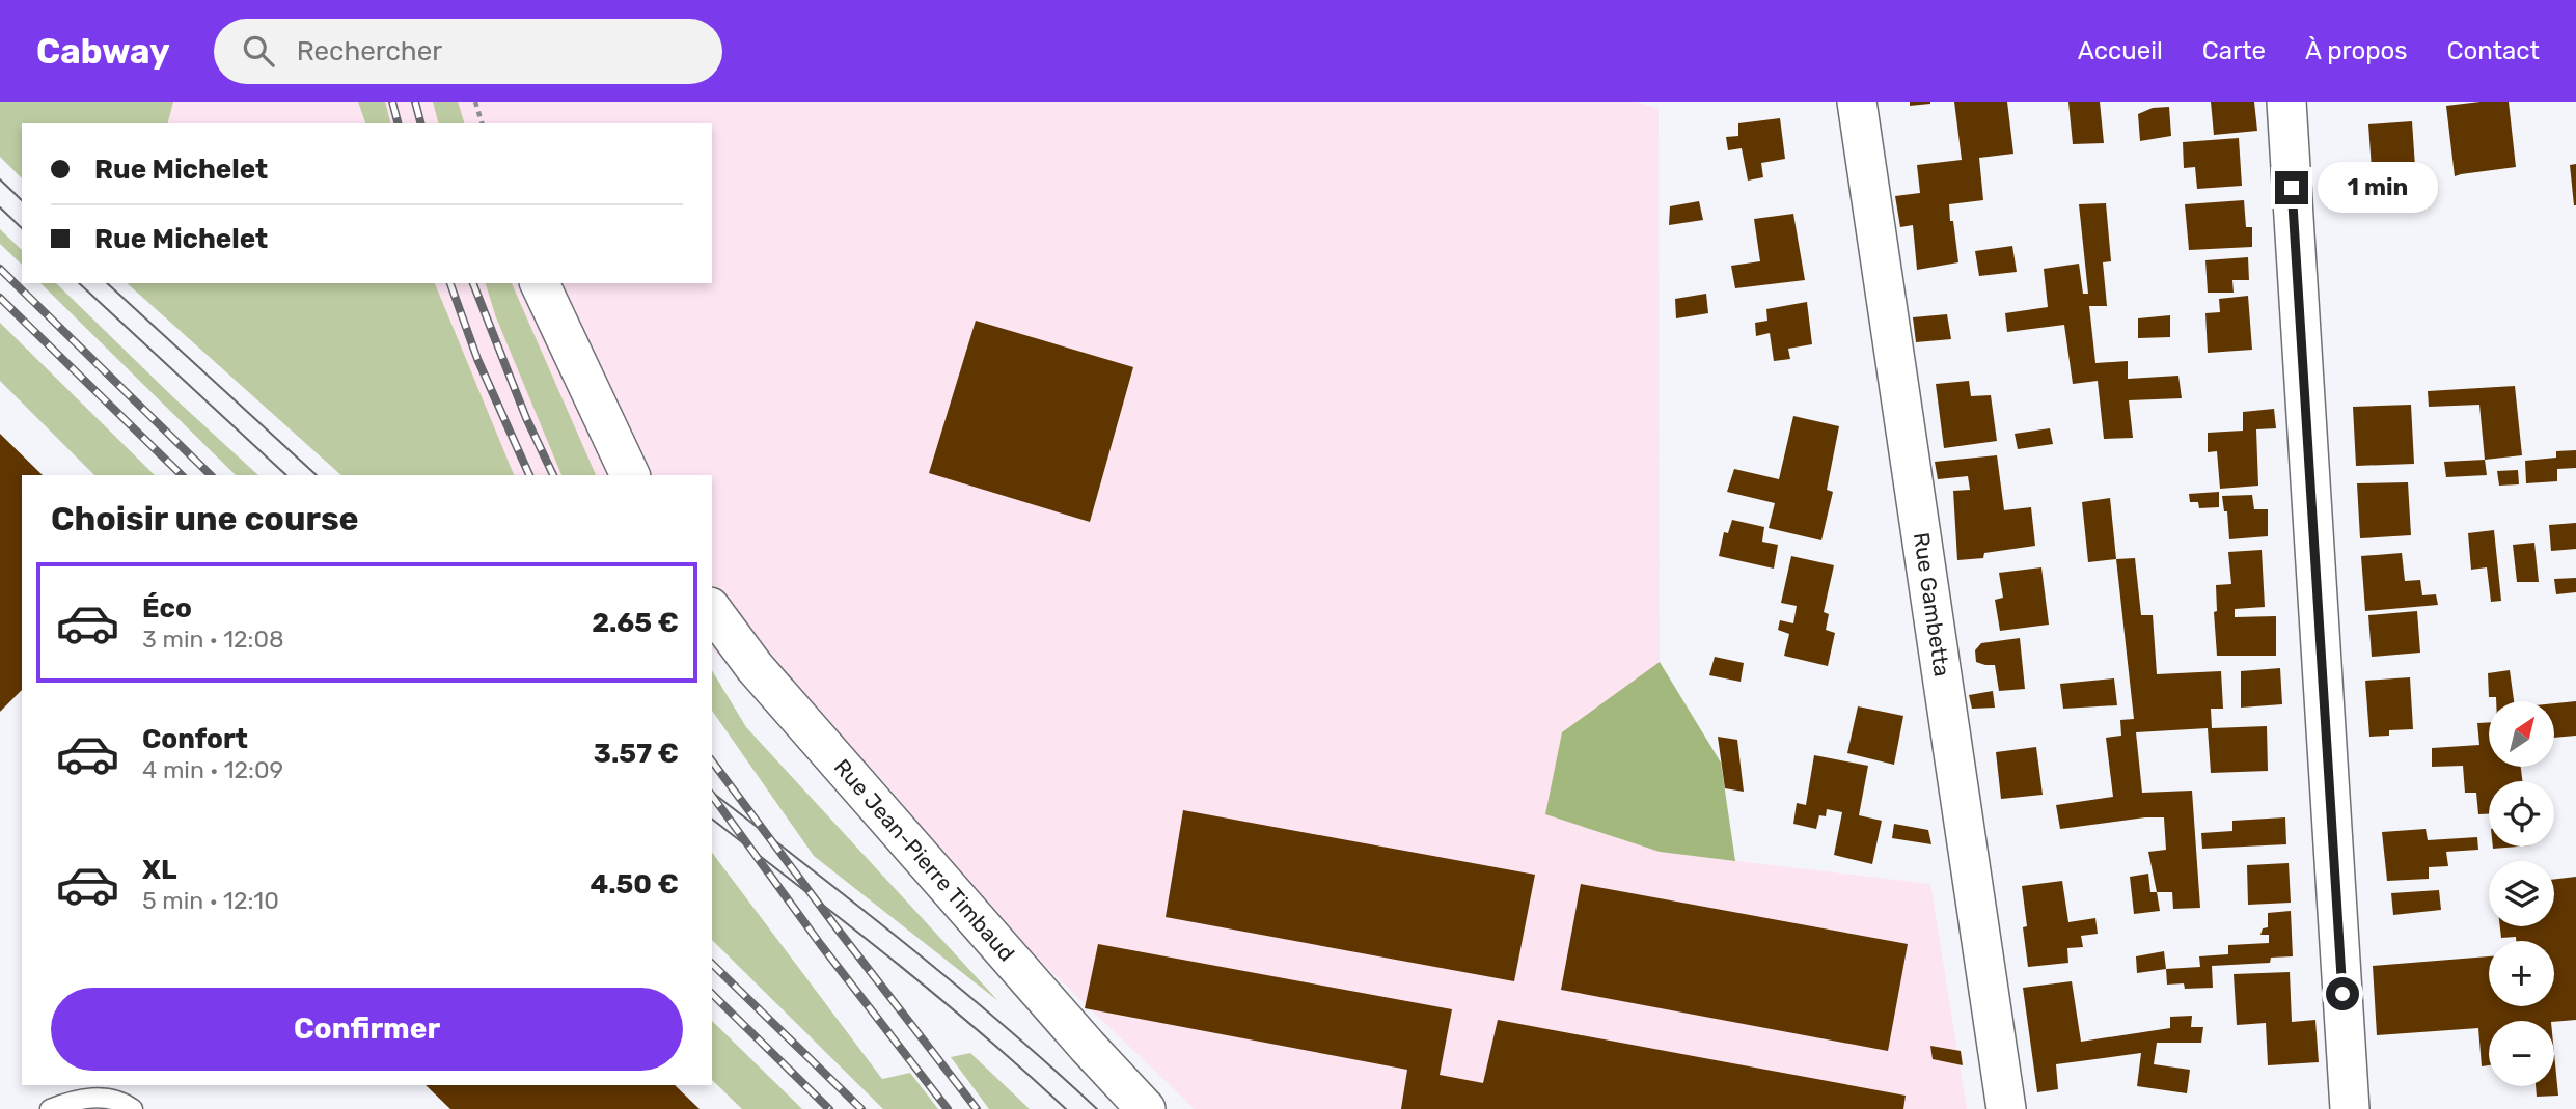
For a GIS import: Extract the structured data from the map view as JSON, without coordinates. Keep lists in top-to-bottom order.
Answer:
{
  "streets": {
    "street": ["Rue Gambetta", "Rue Jean-Pierre Timbaud"]
  },
  "north": "top right",
  "page": {
    "header": "Cabway",
    "search": "Rechercher",
    "nav": [
      "Accueil",
      "Carte",
      "À propos",
      "Contact"
    ],
    "banner": ["Rue Michelet", "Rue Michelet"],
    "bubble": "1 min",
    "heading": "Choisir une course",
    "list": [
      {
        "name": "Éco",
        "note": "3 min · 12:08",
        "value": "2.65 €"
      },
      {
        "name": "Confort",
        "note": "4 min · 12:09",
        "value": "3.57 €"
      },
      {
        "name": "XL",
        "note": "5 min · 12:10",
        "value": "4.50 €"
      }
    ],
    "map_buttons": ["+", "−"],
    "buttons": "Confirmer"
  }
}
